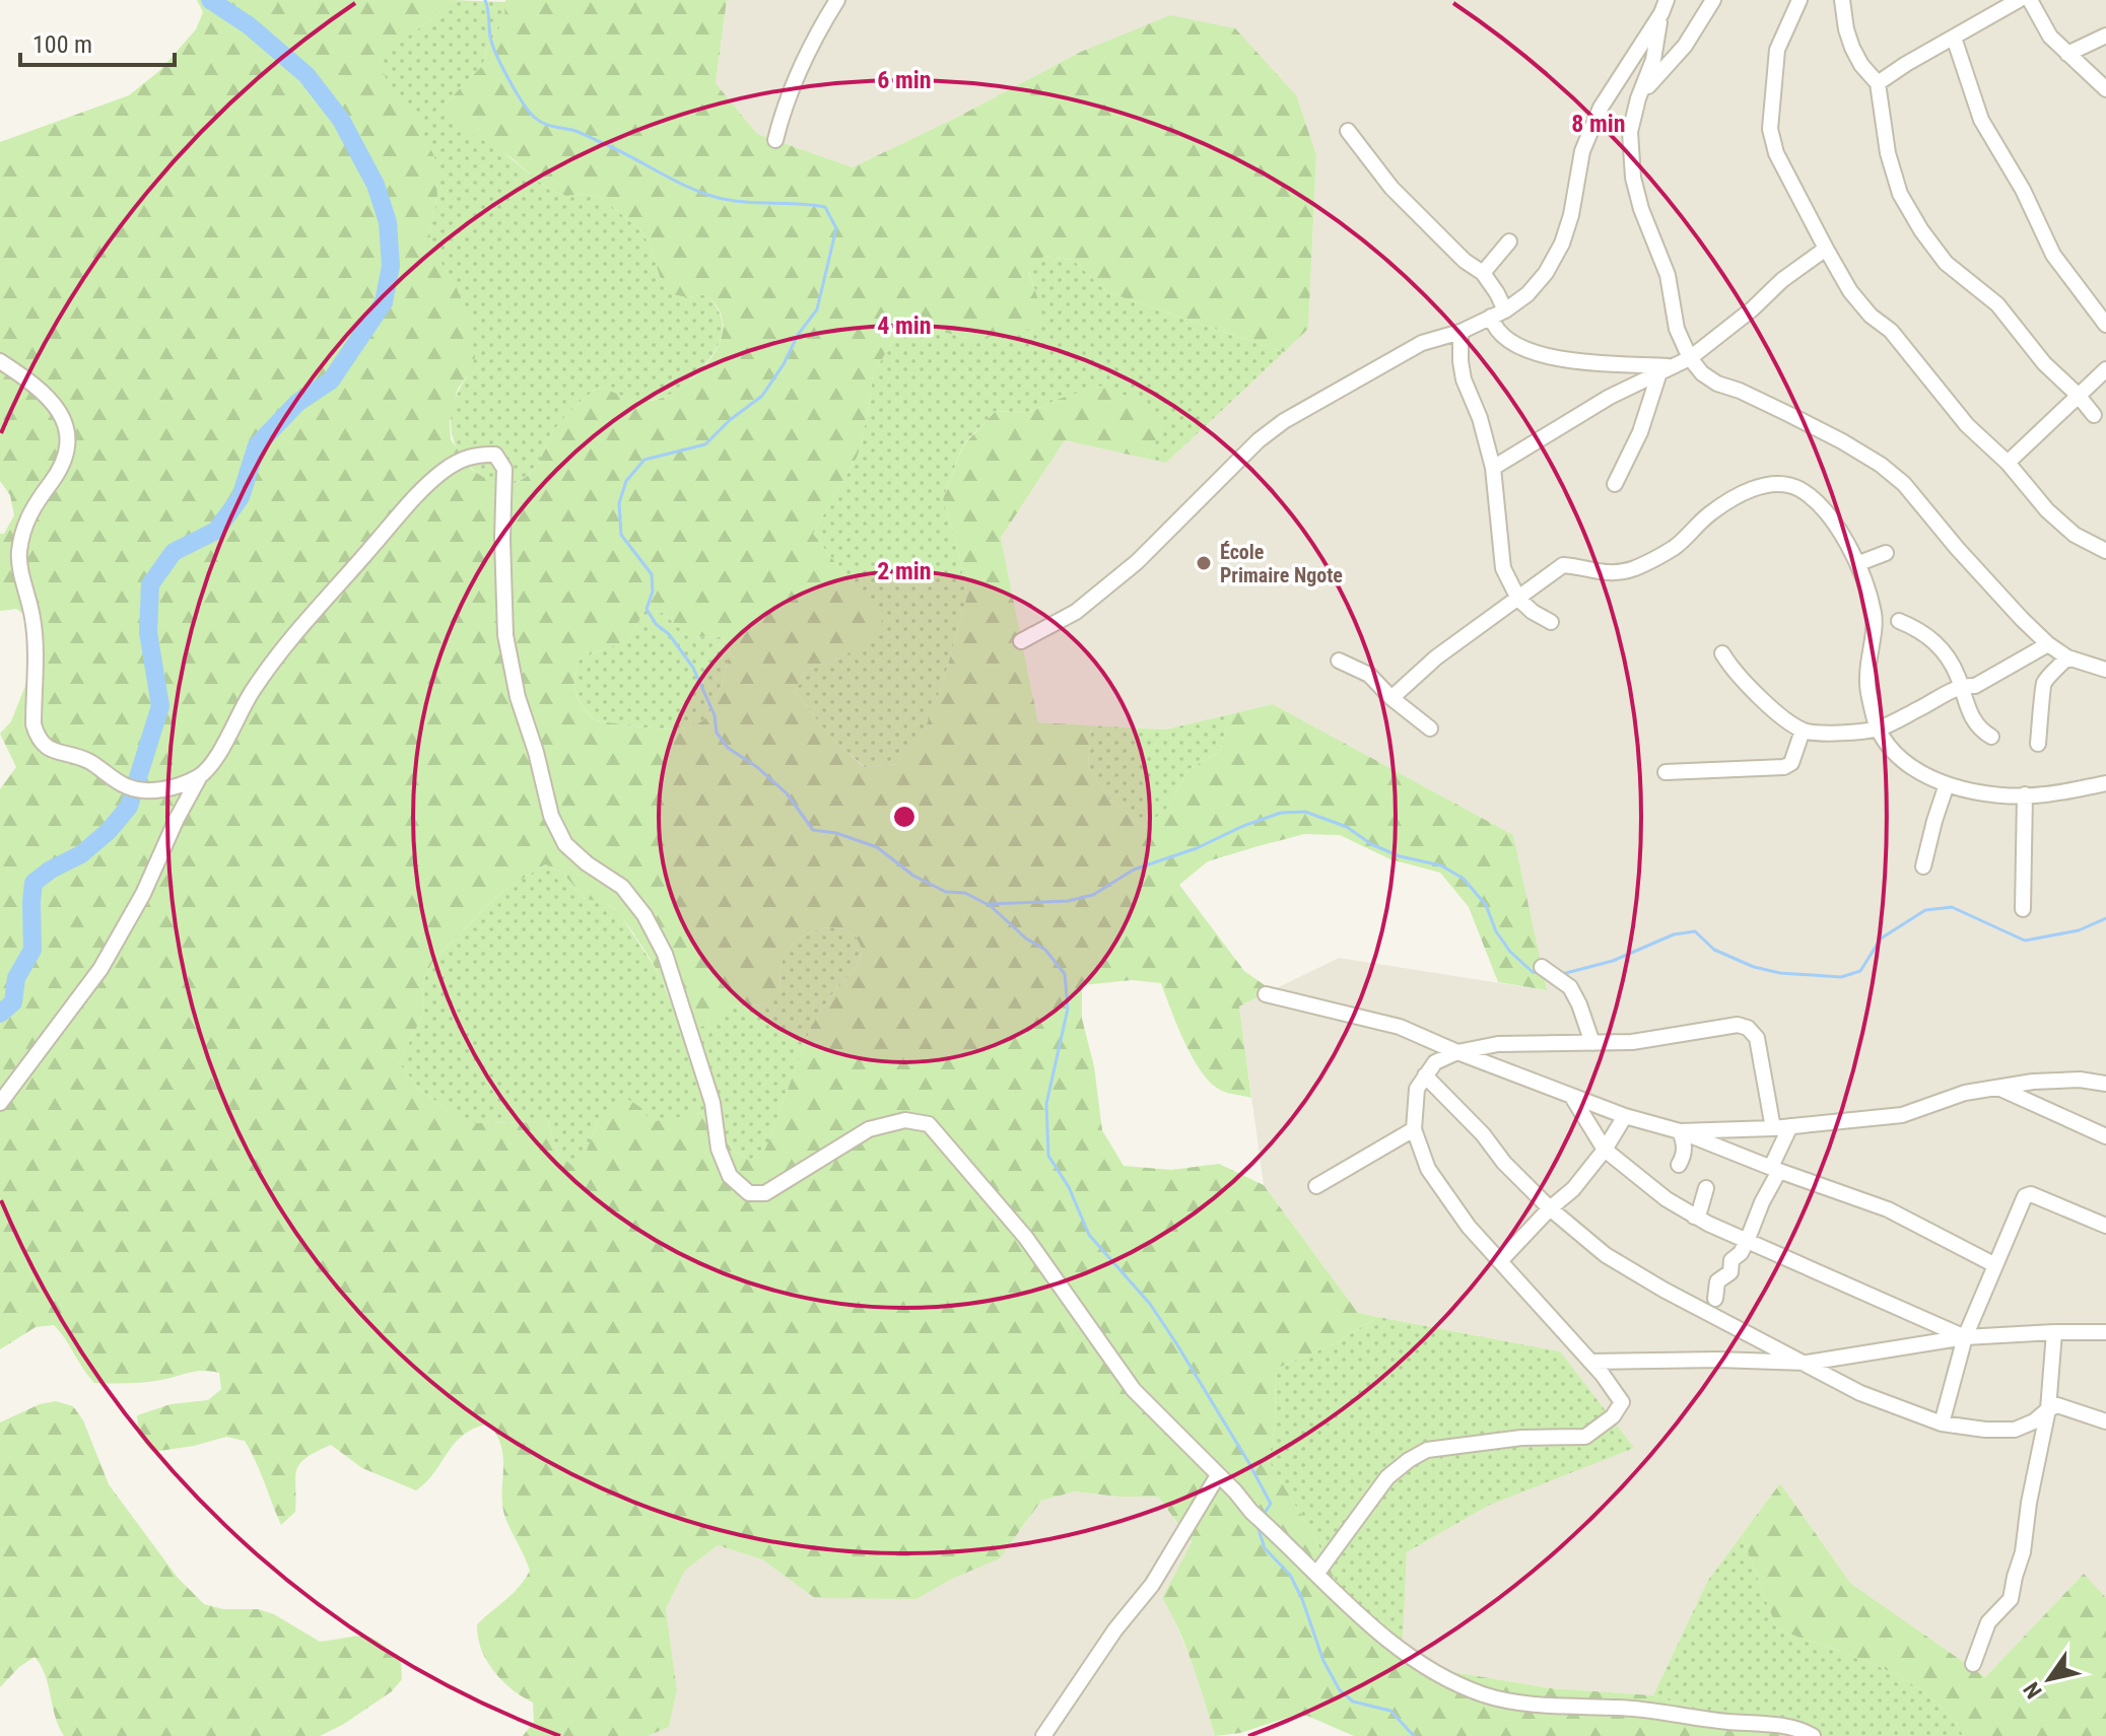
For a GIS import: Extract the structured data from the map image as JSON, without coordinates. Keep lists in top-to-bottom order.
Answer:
{
  "places": ["École Primaire Ngote"],
  "scale_bar": "100 m",
  "north": "bottom left",
  "rings": [
    "6 min",
    "8 min",
    "4 min",
    "2 min"
  ]
}
